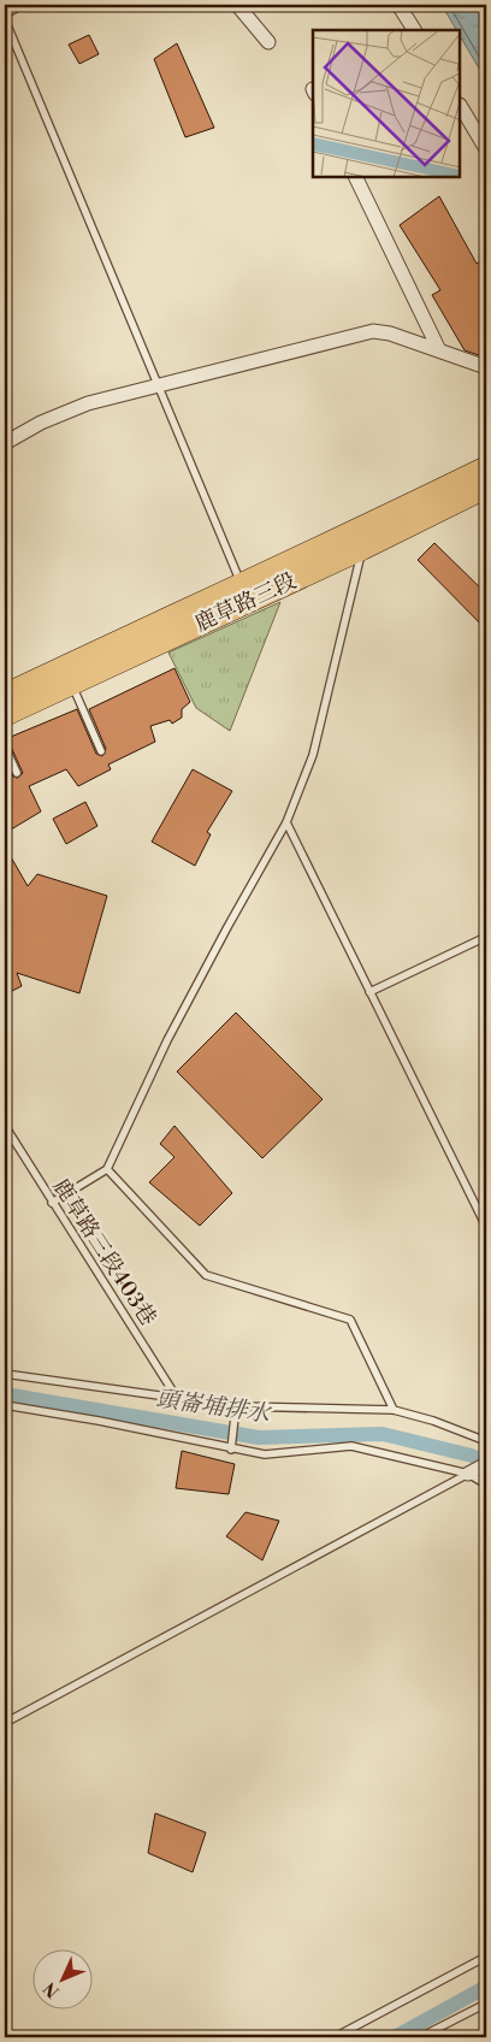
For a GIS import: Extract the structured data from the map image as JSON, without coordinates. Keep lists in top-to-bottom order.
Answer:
{
  "streets": {
    "main road": ["鹿草路三段"],
    "lane": ["鹿草路三段403巷"]
  },
  "water": ["頭崙埔排水"],
  "north": "bottom left"
}
